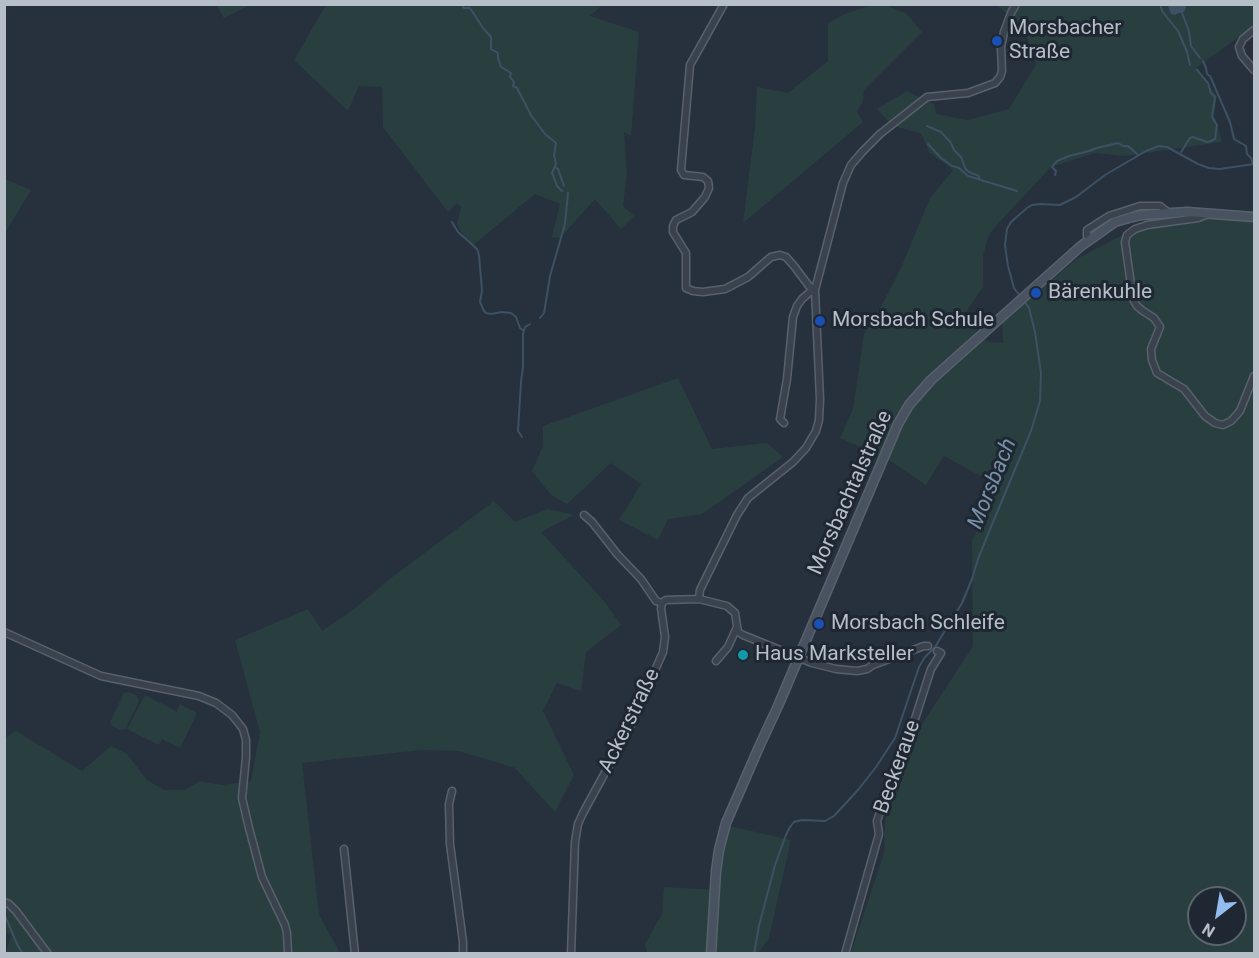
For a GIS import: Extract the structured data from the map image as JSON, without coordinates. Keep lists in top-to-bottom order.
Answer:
{
  "streets": {
    "main road": ["Morsbachtalstraße"],
    "street": ["Ackerstraße", "Beckeraue"]
  },
  "water": ["Morsbach"],
  "places": [
    "Morsbacher Straße",
    "Bärenkuhle",
    "Morsbach Schule",
    "Morsbach Schleife",
    "Haus Marksteller"
  ],
  "north": "bottom left"
}
